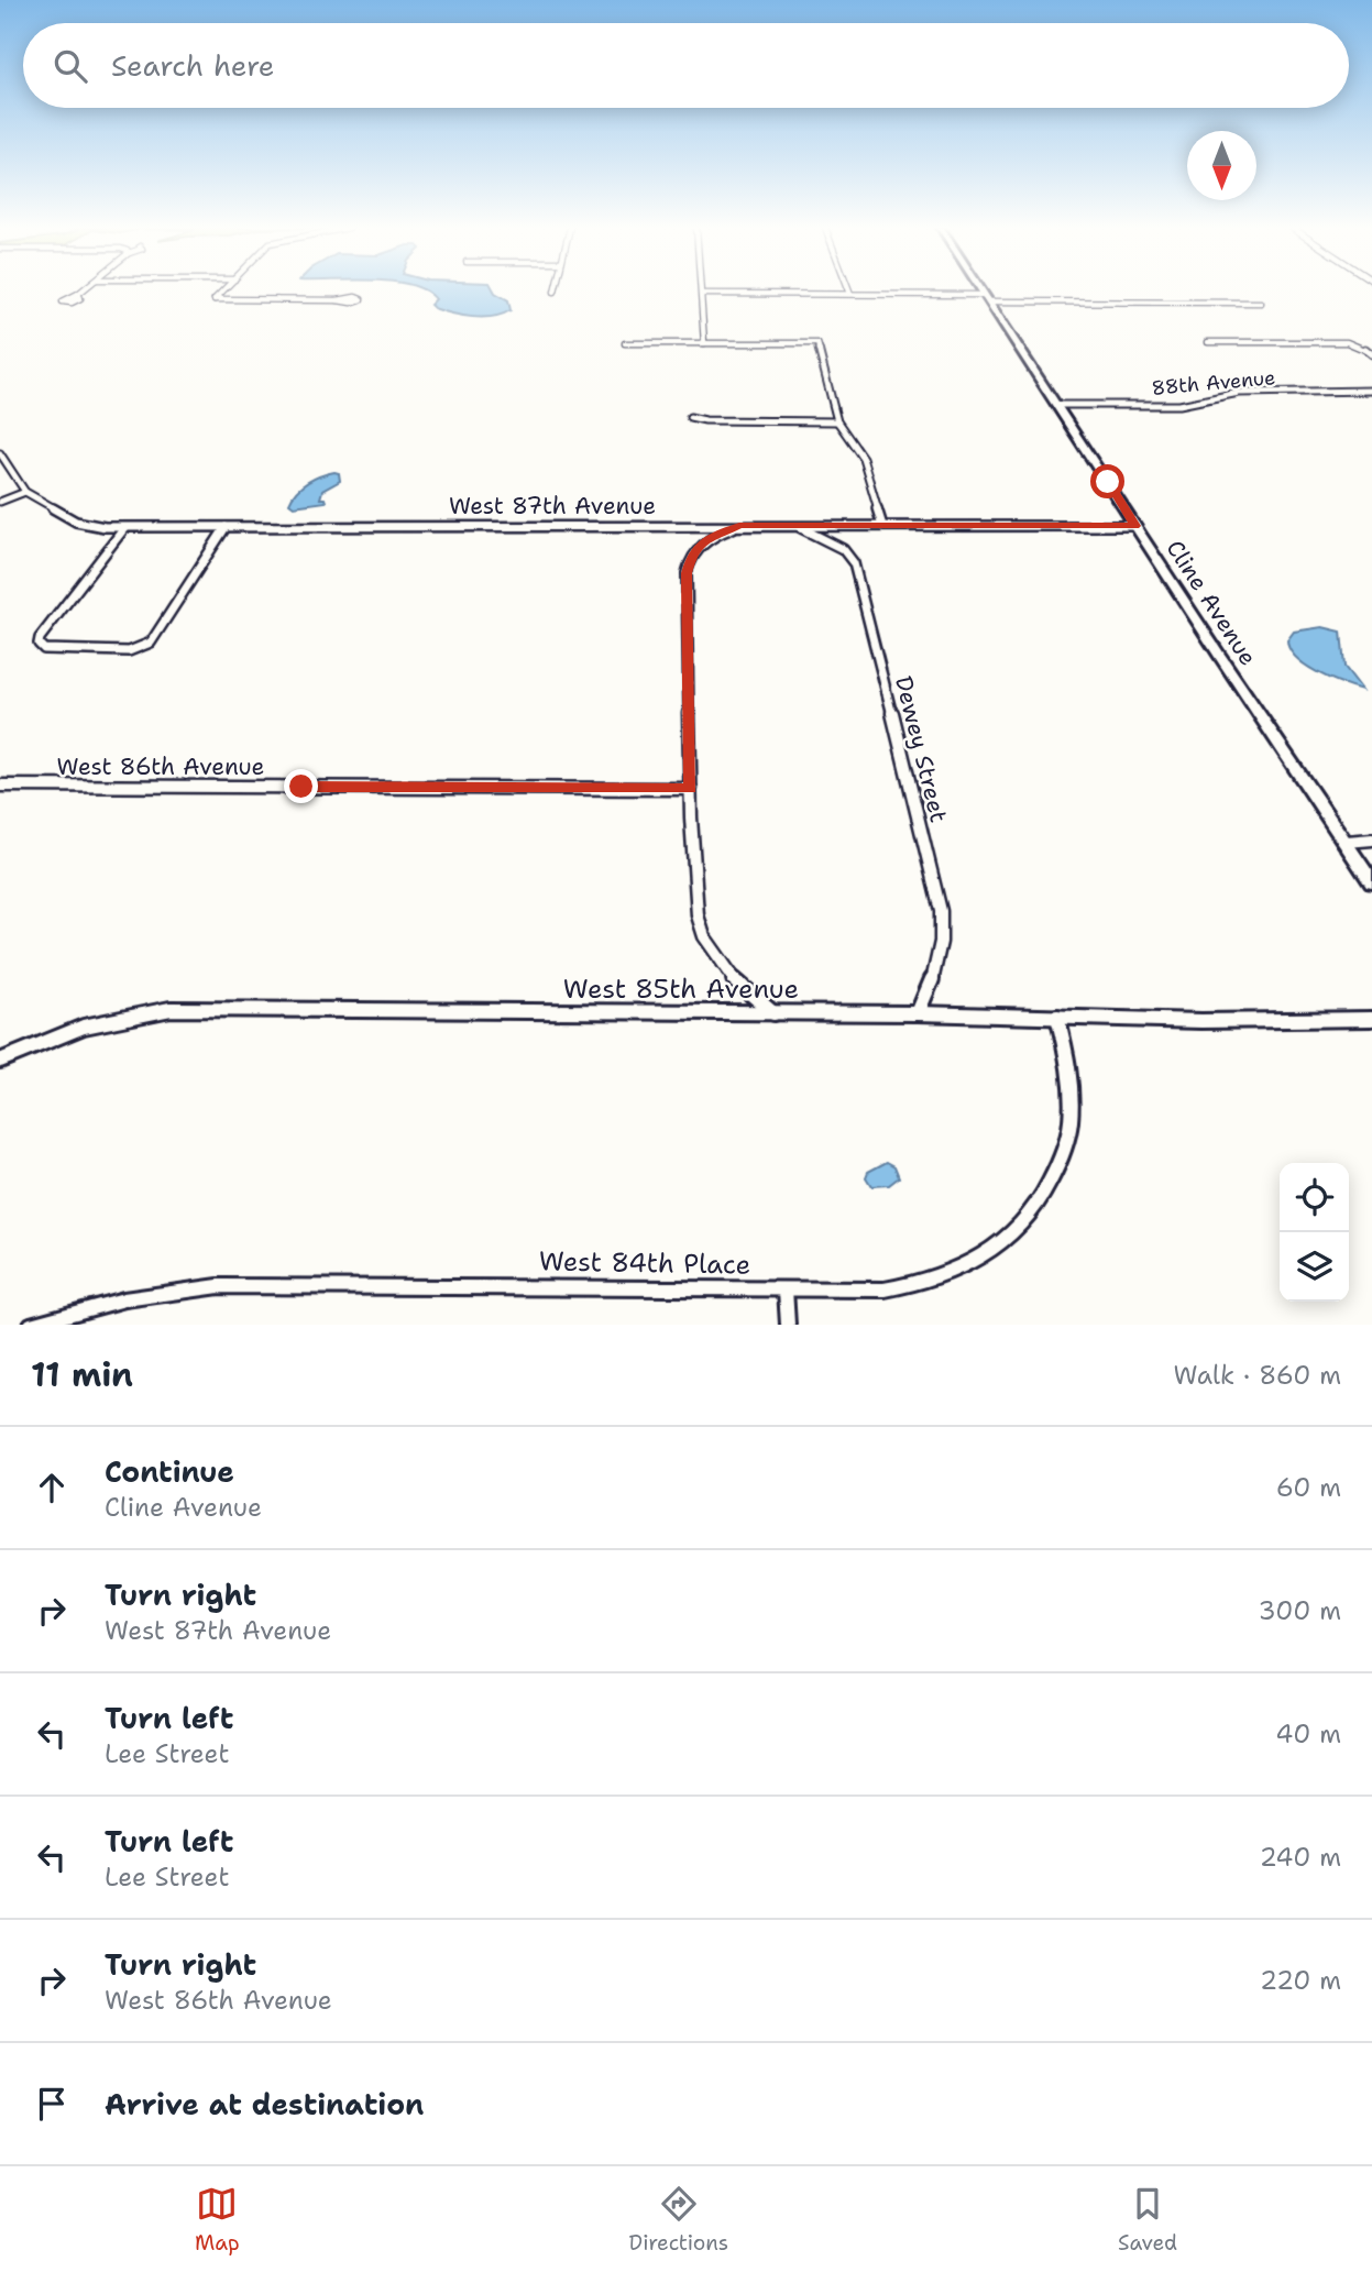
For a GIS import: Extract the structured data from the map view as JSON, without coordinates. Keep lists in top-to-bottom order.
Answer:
{
  "streets": {
    "street": [
      "88th Avenue",
      "West 87th Avenue",
      "Cline Avenue",
      "Dewey Street",
      "West 86th Avenue",
      "West 85th Avenue",
      "West 84th Place"
    ]
  },
  "crossings": [
    ["88th Avenue", "Cline Avenue"],
    ["West 87th Avenue", "Cline Avenue"],
    ["West 87th Avenue", "Dewey Street"],
    ["Dewey Street", "West 85th Avenue"],
    ["West 85th Avenue", "West 84th Place"]
  ],
  "north": "bottom",
  "page": {
    "search": "Search here",
    "heading": ["11 min", "Walk · 860 m"],
    "list": [
      ["Continue", "Cline Avenue", "60 m"],
      ["Turn right", "West 87th Avenue", "300 m"],
      ["Turn left", "Lee Street", "40 m"],
      ["Turn left", "Lee Street", "240 m"],
      ["Turn right", "West 86th Avenue", "220 m"],
      "Arrive at destination"
    ],
    "nav": ["Map", "Directions", "Saved"]
  }
}
